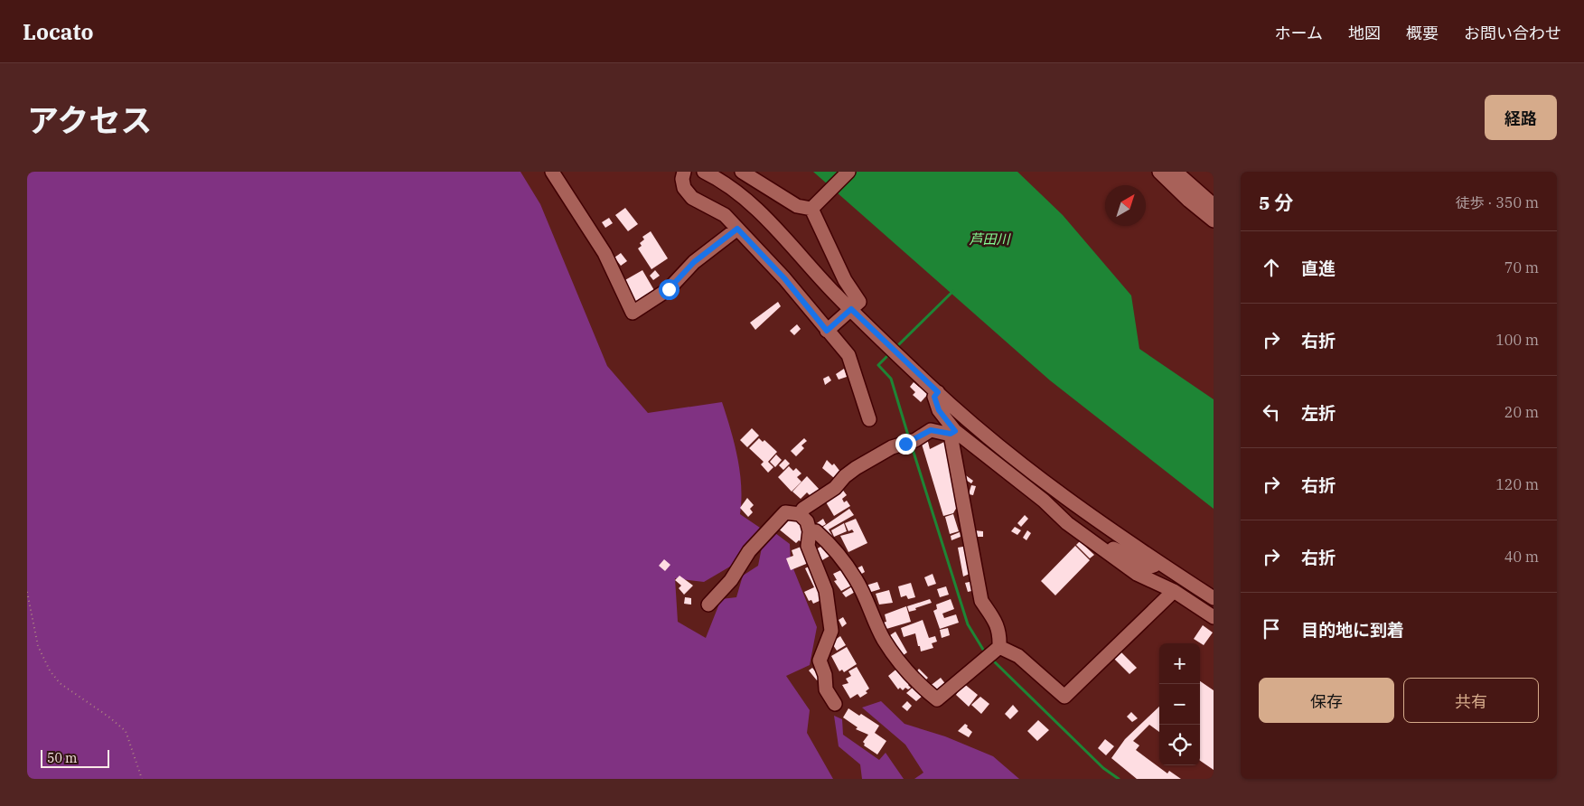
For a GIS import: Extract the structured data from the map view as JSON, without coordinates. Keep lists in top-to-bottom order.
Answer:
{
  "water": ["芦田川"],
  "scale_bar": "50 m",
  "north": "top right",
  "page": {
    "header": "Locato",
    "nav": [
      "ホーム",
      "地図",
      "概要",
      "お問い合わせ"
    ],
    "title": "アクセス",
    "buttons": [
      "経路",
      ["保存", "共有"]
    ],
    "heading": ["5 分", "徒歩 · 350 m"],
    "list": [
      ["直進", "70 m"],
      ["右折", "100 m"],
      ["左折", "20 m"],
      ["右折", "120 m"],
      ["右折", "40 m"],
      "目的地に到着"
    ],
    "map_buttons": ["+", "−"],
    "scale": "50 m"
  }
}
